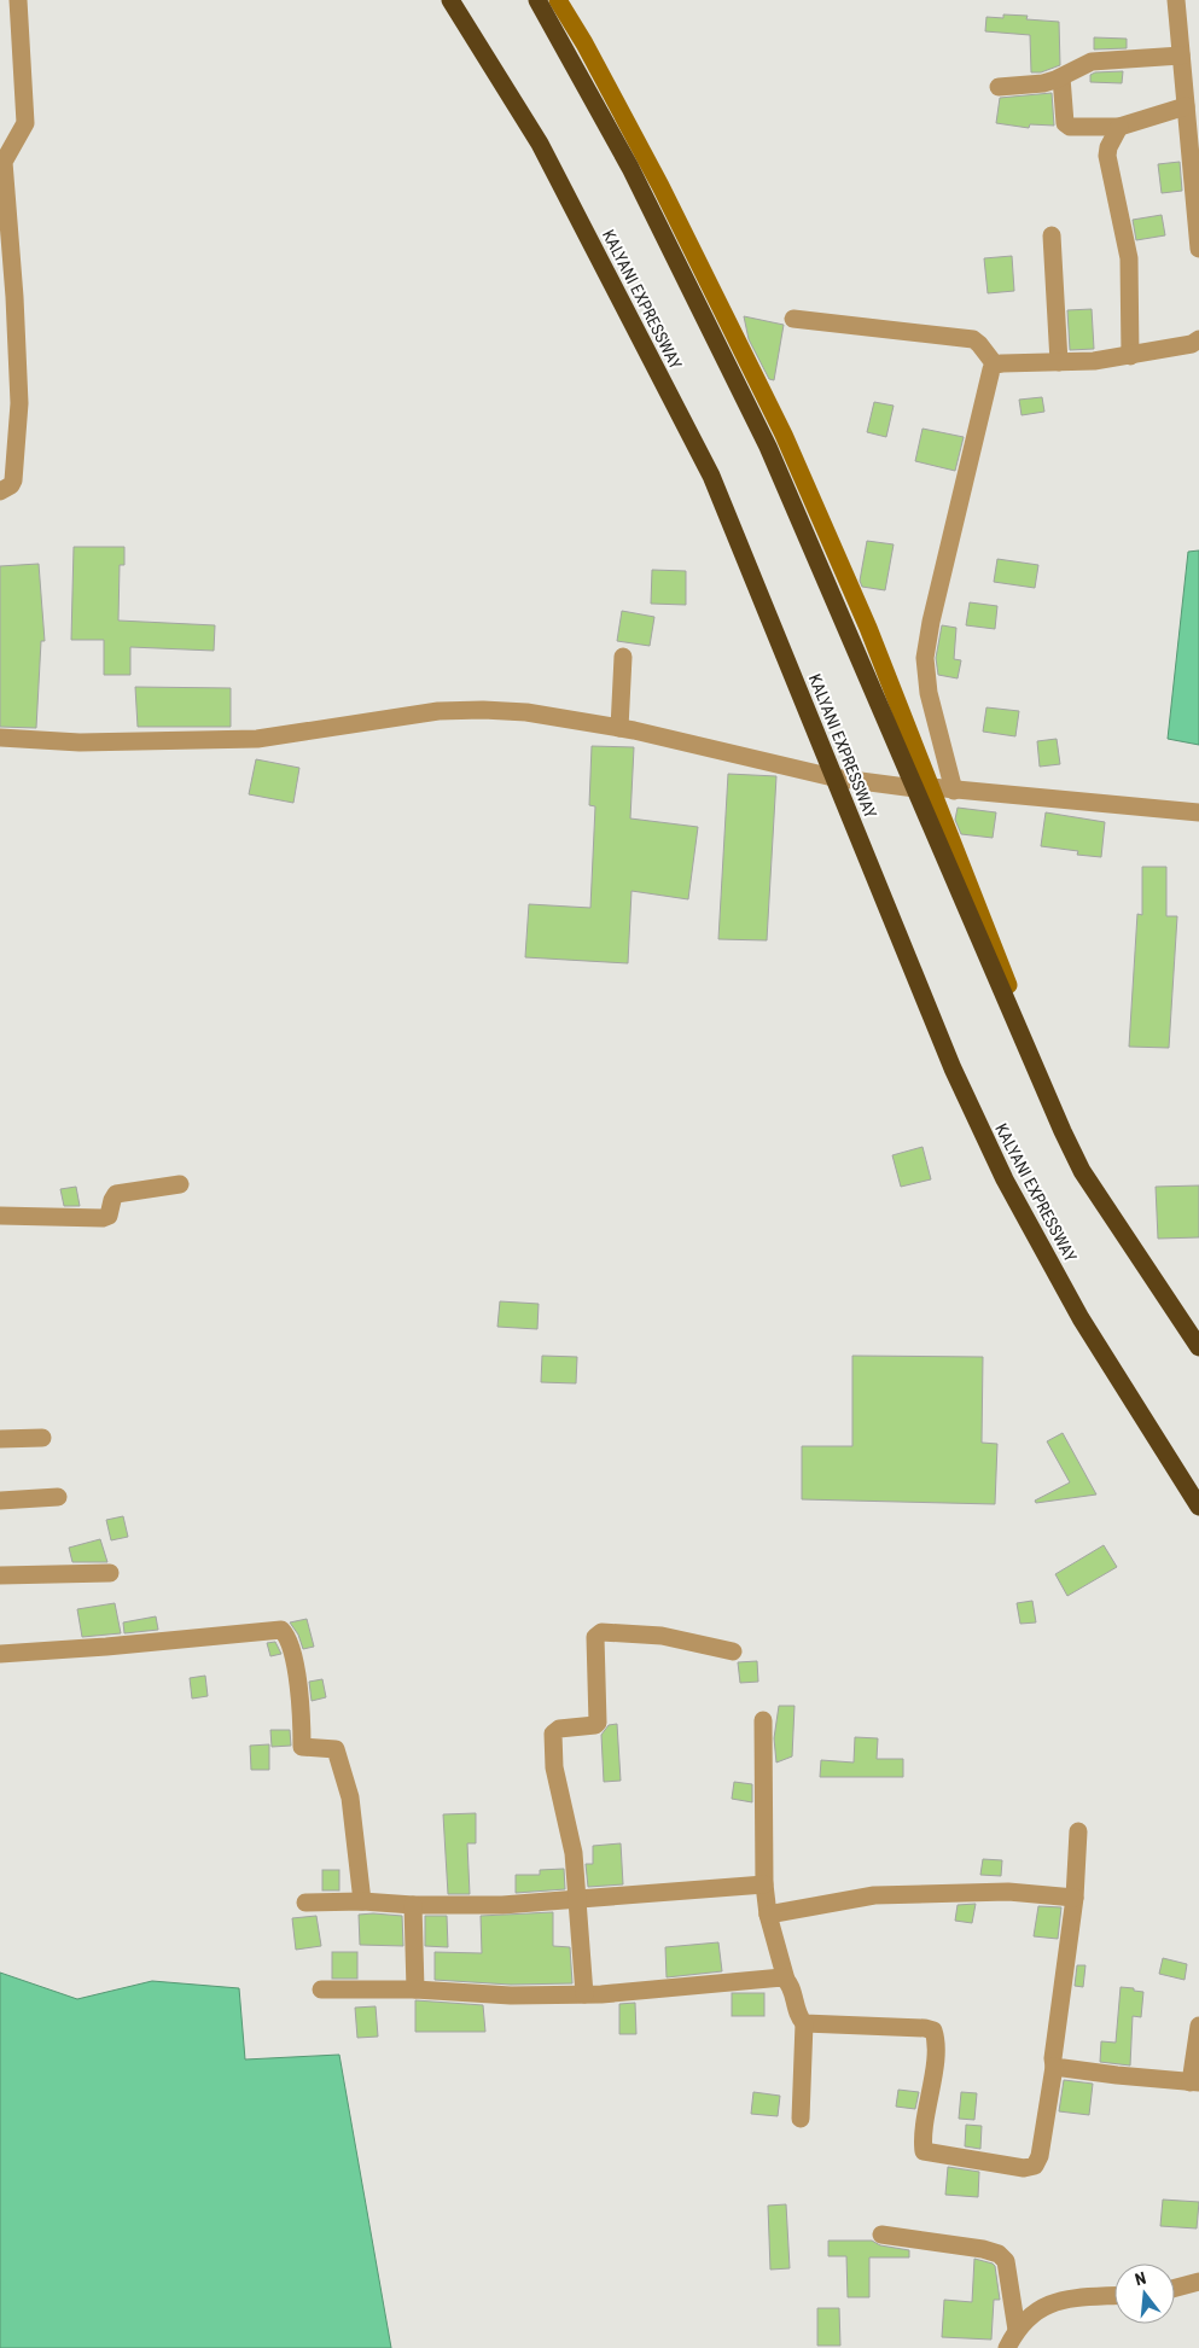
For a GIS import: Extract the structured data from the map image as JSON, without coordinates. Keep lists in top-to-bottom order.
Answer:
{
  "streets": {
    "highway": ["KALYANI EXPRESSWAY"]
  },
  "north": "top"
}
